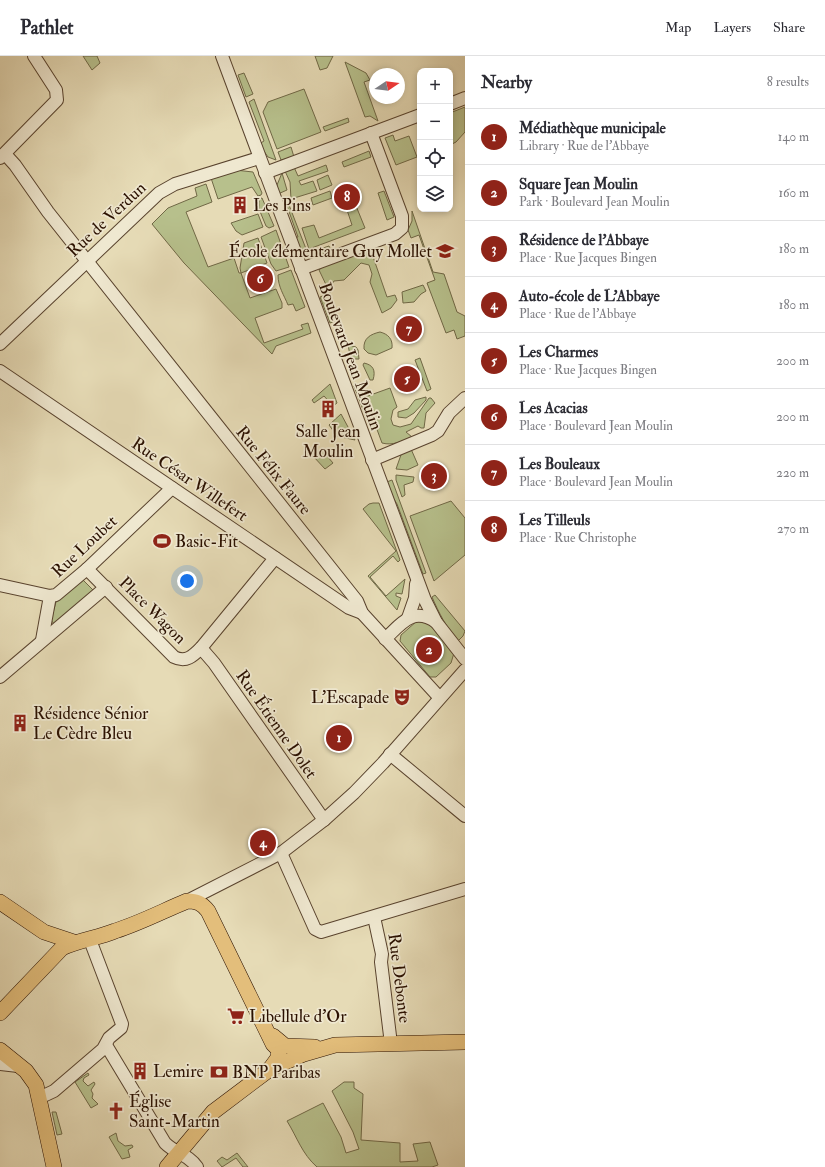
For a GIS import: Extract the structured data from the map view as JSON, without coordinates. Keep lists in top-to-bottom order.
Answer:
{
  "streets": {
    "street": [
      "Rue de Verdun",
      "Boulevard Jean Moulin",
      "Rue Félix Faure",
      "Rue César Willefert",
      "Rue Loubet",
      "Place Wagon",
      "Rue Étienne Dolet",
      "Rue Debonte"
    ]
  },
  "crossings": [
    ["Rue de Verdun", "Boulevard Jean Moulin"],
    ["Rue de Verdun", "Rue Félix Faure"],
    ["Rue Félix Faure", "Rue César Willefert"],
    ["Rue César Willefert", "Rue Loubet"],
    ["Rue César Willefert", "Place Wagon"],
    ["Rue Loubet", "Place Wagon"],
    ["Place Wagon", "Rue Étienne Dolet"]
  ],
  "places": {
    "building": [
      "Les Pins",
      "Salle Jean Moulin",
      "Résidence Sénior Le Cèdre Bleu",
      "Lemire"
    ],
    "school or university": ["École élémentaire Guy Mollet"],
    "sports": ["Basic-Fit"],
    "theatre": ["L'Escapade"],
    "supermarket": ["Libellule d'Or"],
    "bank": ["BNP Paribas"],
    "church": ["Église Saint-Martin"]
  },
  "north": "right",
  "page": {
    "header": "Pathlet",
    "nav": ["Map", "Layers", "Share"],
    "heading": ["Nearby", "8 results"],
    "map_buttons": ["+", "−"],
    "list": [
      {
        "mark": "1",
        "name": "Médiathèque municipale",
        "note": "Library · Rue de l'Abbaye",
        "value": "140 m"
      },
      {
        "mark": "2",
        "name": "Square Jean Moulin",
        "note": "Park · Boulevard Jean Moulin",
        "value": "160 m"
      },
      {
        "mark": "3",
        "name": "Résidence de l'Abbaye",
        "note": "Place · Rue Jacques Bingen",
        "value": "180 m"
      },
      {
        "mark": "4",
        "name": "Auto-école de L'Abbaye",
        "note": "Place · Rue de l'Abbaye",
        "value": "180 m"
      },
      {
        "mark": "5",
        "name": "Les Charmes",
        "note": "Place · Rue Jacques Bingen",
        "value": "200 m"
      },
      {
        "mark": "6",
        "name": "Les Acacias",
        "note": "Place · Boulevard Jean Moulin",
        "value": "200 m"
      },
      {
        "mark": "7",
        "name": "Les Bouleaux",
        "note": "Place · Boulevard Jean Moulin",
        "value": "220 m"
      },
      {
        "mark": "8",
        "name": "Les Tilleuls",
        "note": "Place · Rue Christophe",
        "value": "270 m"
      }
    ],
    "pins": [
      "8",
      "6",
      "7",
      "5",
      "3",
      "2",
      "1",
      "4"
    ]
  }
}
